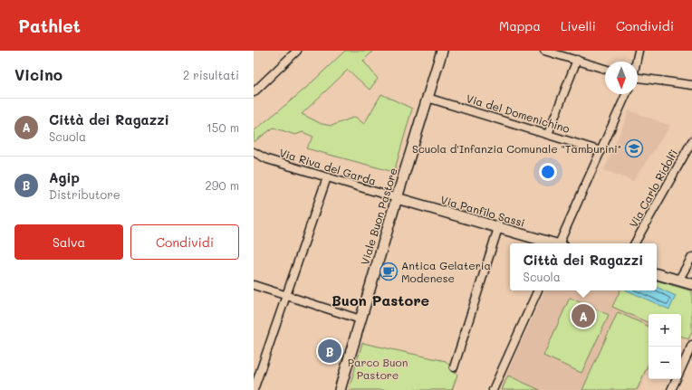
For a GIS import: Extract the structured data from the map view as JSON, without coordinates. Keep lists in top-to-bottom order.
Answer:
{
  "streets": {
    "street": [
      "Via del Domenichino",
      "Via Riva del Garda",
      "Via Carlo Ridolfi",
      "Via Panfilo Sassi",
      "Viale Buon Pastore"
    ]
  },
  "crossings": [
    ["Via del Domenichino", "Viale Buon Pastore"],
    ["Via Riva del Garda", "Via Panfilo Sassi"],
    ["Via Riva del Garda", "Viale Buon Pastore"],
    ["Via Panfilo Sassi", "Viale Buon Pastore"]
  ],
  "districts": ["Buon Pastore"],
  "parks": ["Parco Buon Pastore"],
  "places": {
    "school or university": ["Scuola d'Infanzia Comunale \"Tamburini\""],
    "cafe": ["Antica Gelateria Modenese"]
  },
  "north": "bottom",
  "page": {
    "header": "Pathlet",
    "nav": ["Mappa", "Livelli", "Condividi"],
    "heading": ["Vicino", "2 risultati"],
    "list": [
      {
        "mark": "A",
        "name": "Città dei Ragazzi",
        "note": "Scuola",
        "value": "150 m"
      },
      {
        "mark": "B",
        "name": "Agip",
        "note": "Distributore",
        "value": "290 m"
      }
    ],
    "buttons": ["Salva", "Condividi"],
    "popup": ["Città dei Ragazzi", "Scuola"],
    "pins": ["A", "B"],
    "map_buttons": ["+", "−"]
  }
}
